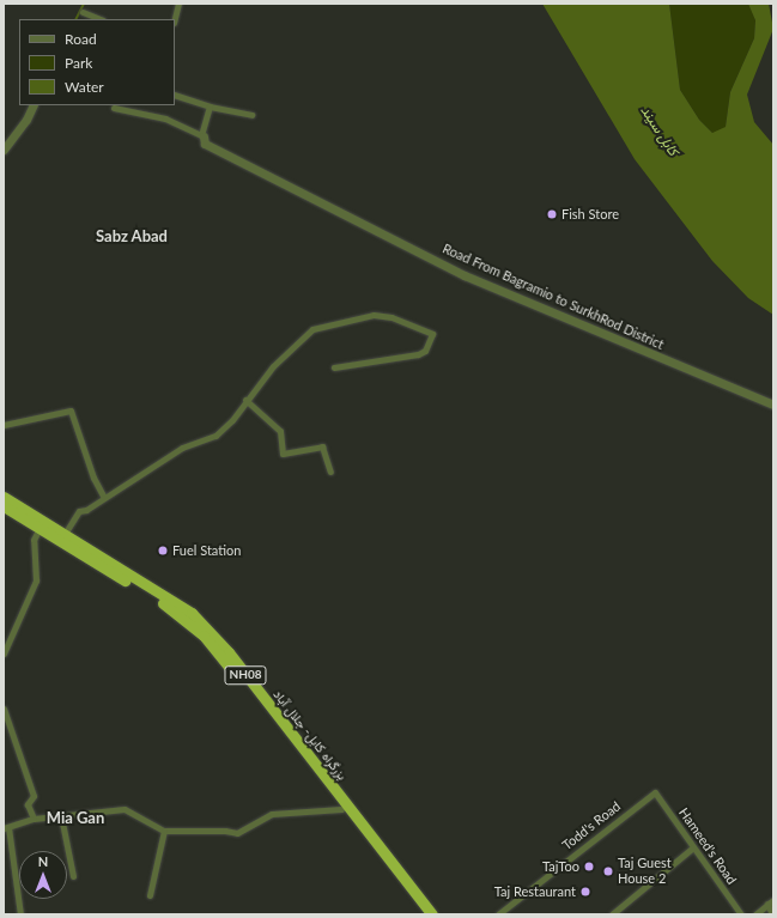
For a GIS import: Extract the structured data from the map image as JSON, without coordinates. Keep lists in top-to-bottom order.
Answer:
{
  "streets": {
    "highway": ["NH08", "بزرگراه کابل- جلال آباد"],
    "street": ["Road From Bagramio to SurkhRod District", "Todd's Road", "Hameed's Road"]
  },
  "crossings": [
    ["Todd's Road", "Hameed's Road"]
  ],
  "districts": ["Sabz Abad", "Mia Gan"],
  "water": ["کابل سيند"],
  "places": [
    "Fish Store",
    "Fuel Station",
    "TajToo",
    "Taj Guest House 2",
    "Taj Restaurant"
  ],
  "legend": ["Road", "Park", "Water"],
  "north": "top"
}
